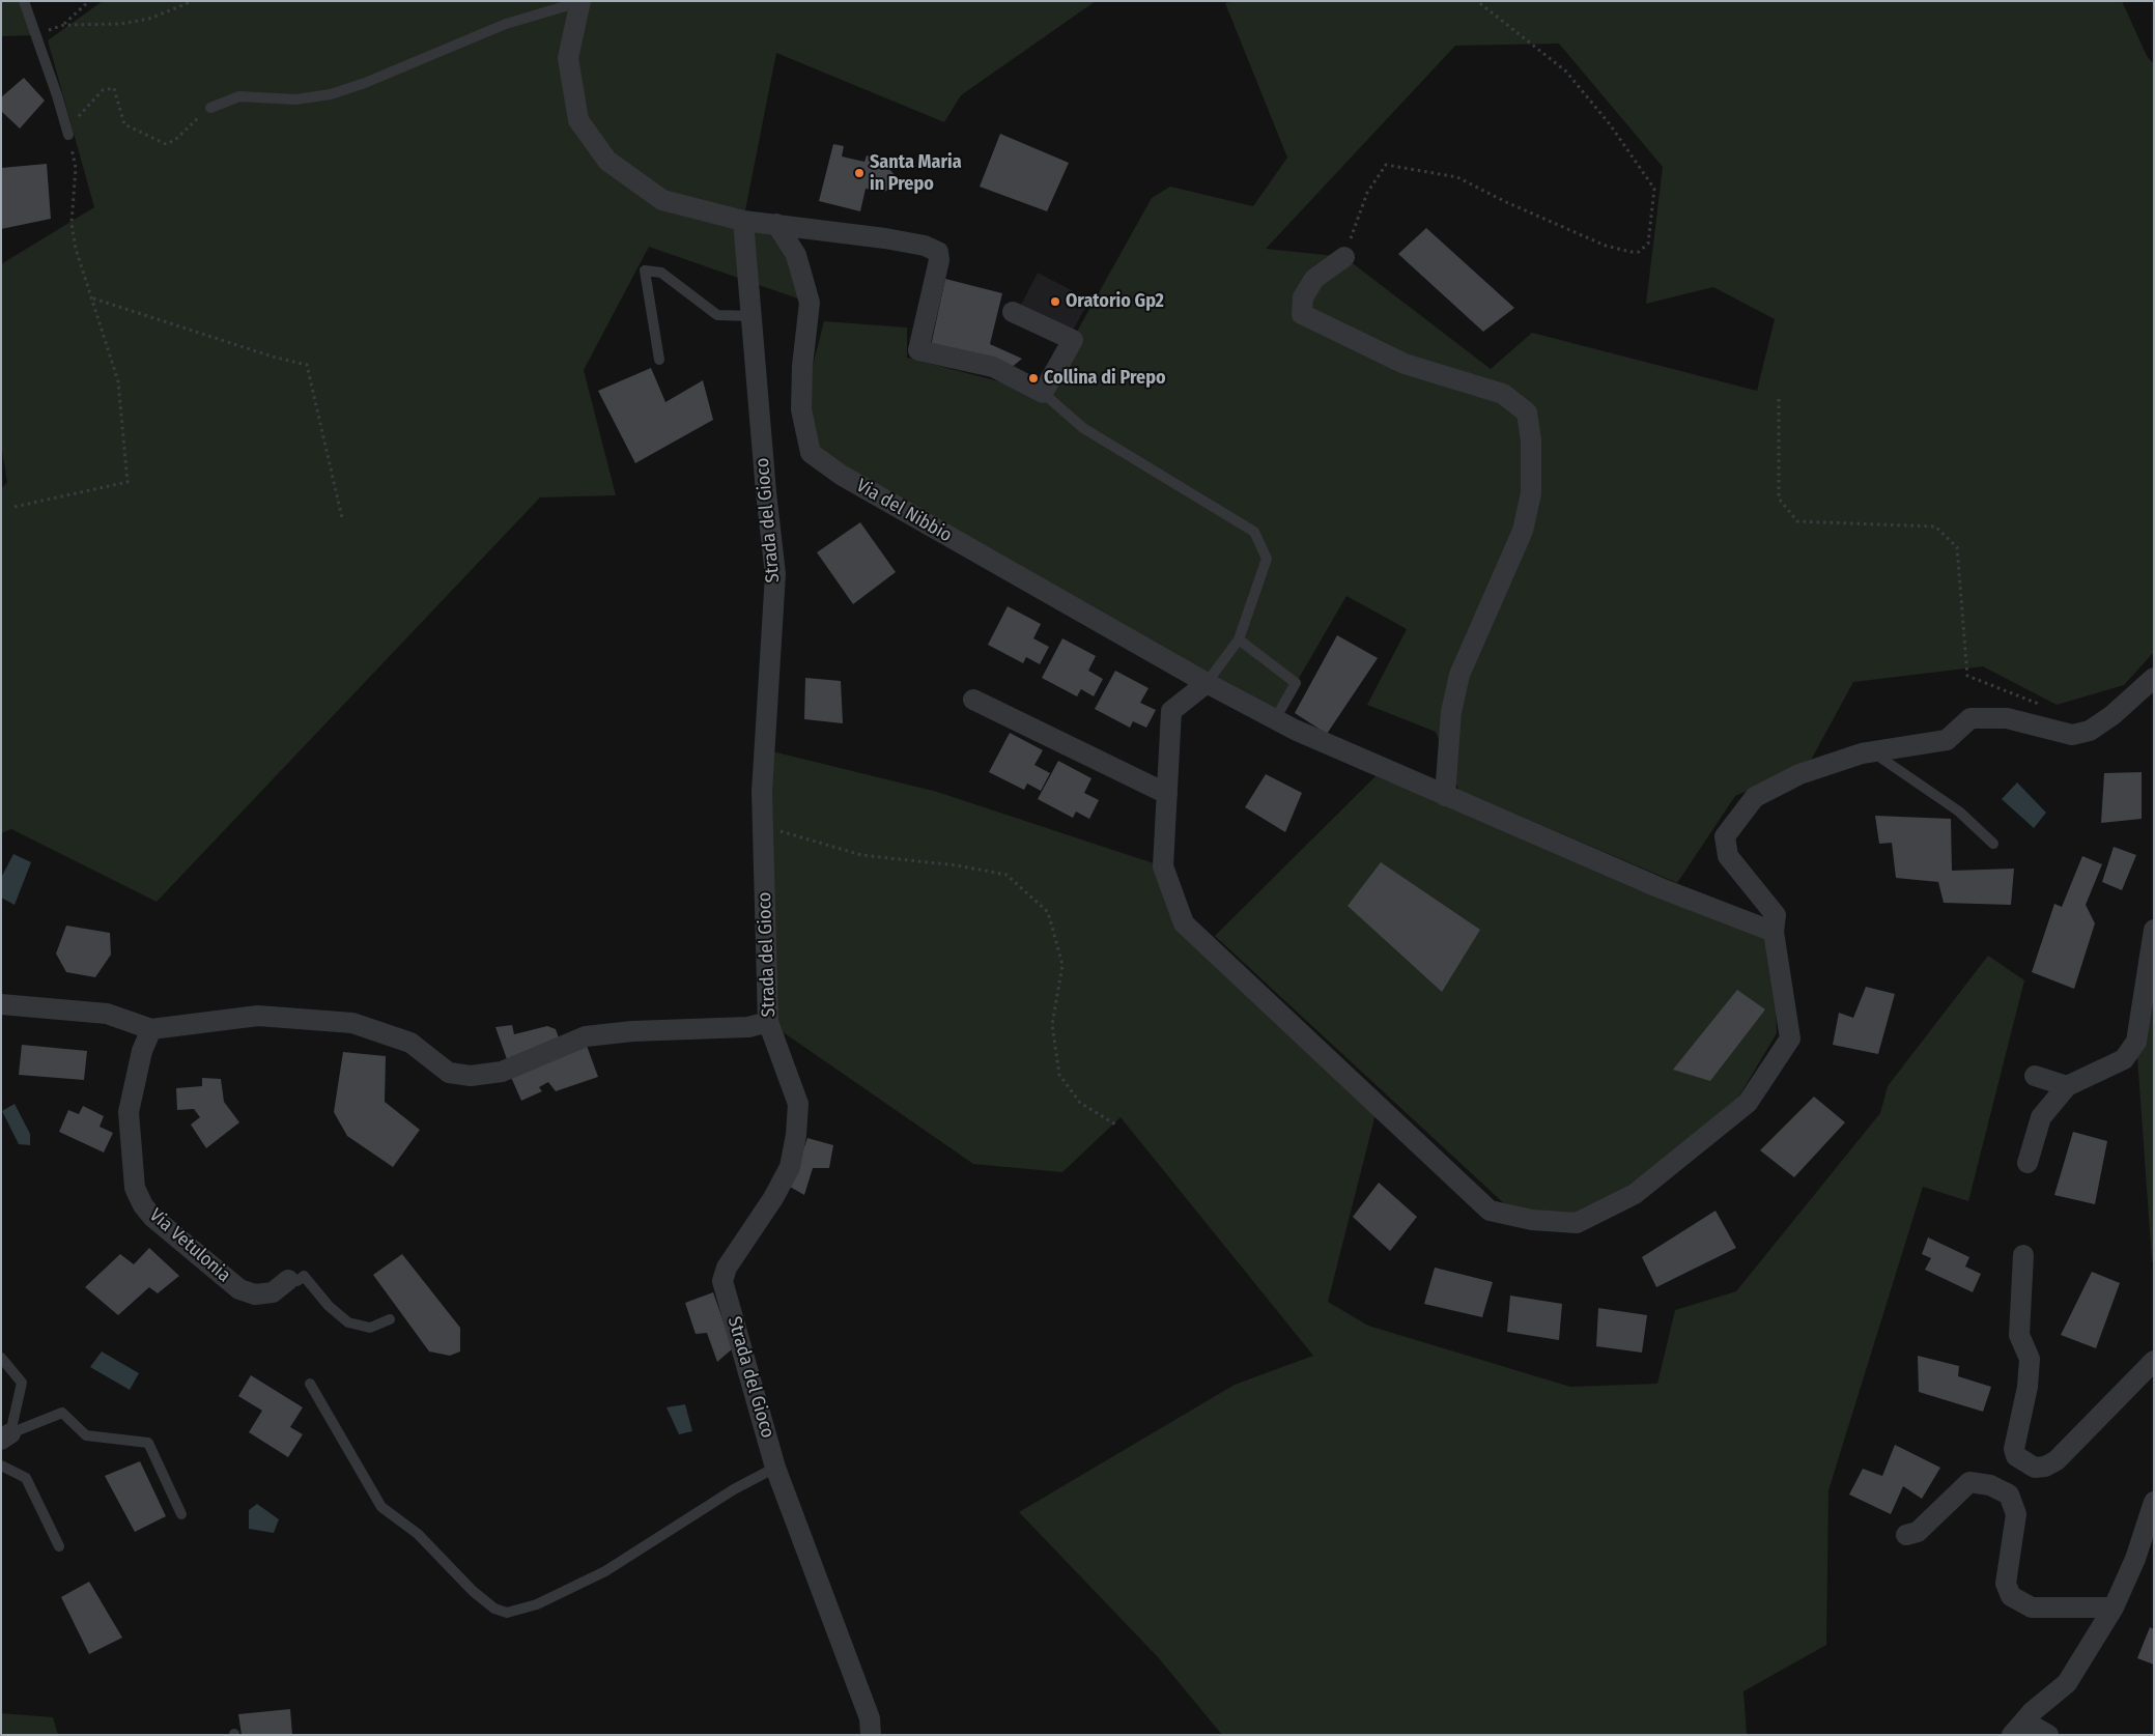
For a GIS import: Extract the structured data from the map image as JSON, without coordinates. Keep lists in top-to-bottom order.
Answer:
{
  "streets": {
    "street": ["Via del Nibbio", "Strada del Gioco", "Via Vetulonia"]
  },
  "places": ["Santa Maria in Prepo", "Oratorio Gp2", "Collina di Prepo"]
}
